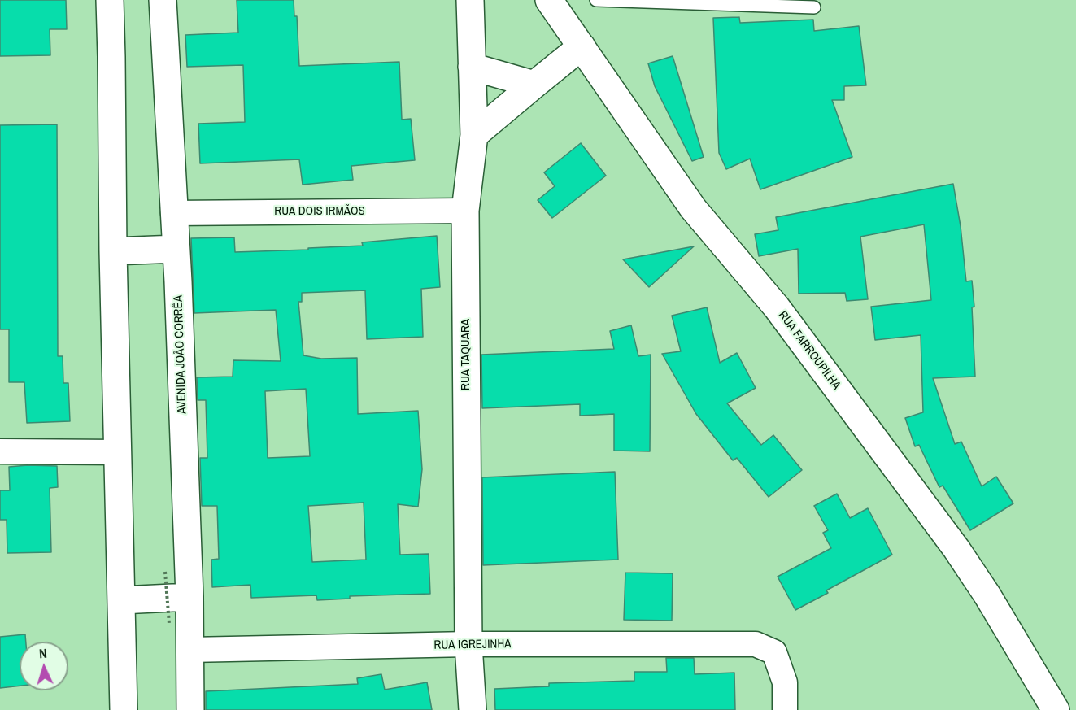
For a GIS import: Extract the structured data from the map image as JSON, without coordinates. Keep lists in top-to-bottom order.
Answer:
{
  "streets": {
    "street": [
      "RUA DOIS IRMÃOS",
      "RUA FARROUPILHA",
      "AVENIDA JOÃO CORRÊA",
      "RUA TAQUARA",
      "RUA IGREJINHA"
    ]
  },
  "crossings": [
    ["RUA DOIS IRMÃOS", "AVENIDA JOÃO CORRÊA"],
    ["RUA DOIS IRMÃOS", "RUA TAQUARA"],
    ["AVENIDA JOÃO CORRÊA", "RUA IGREJINHA"],
    ["RUA TAQUARA", "RUA IGREJINHA"]
  ],
  "north": "top"
}
